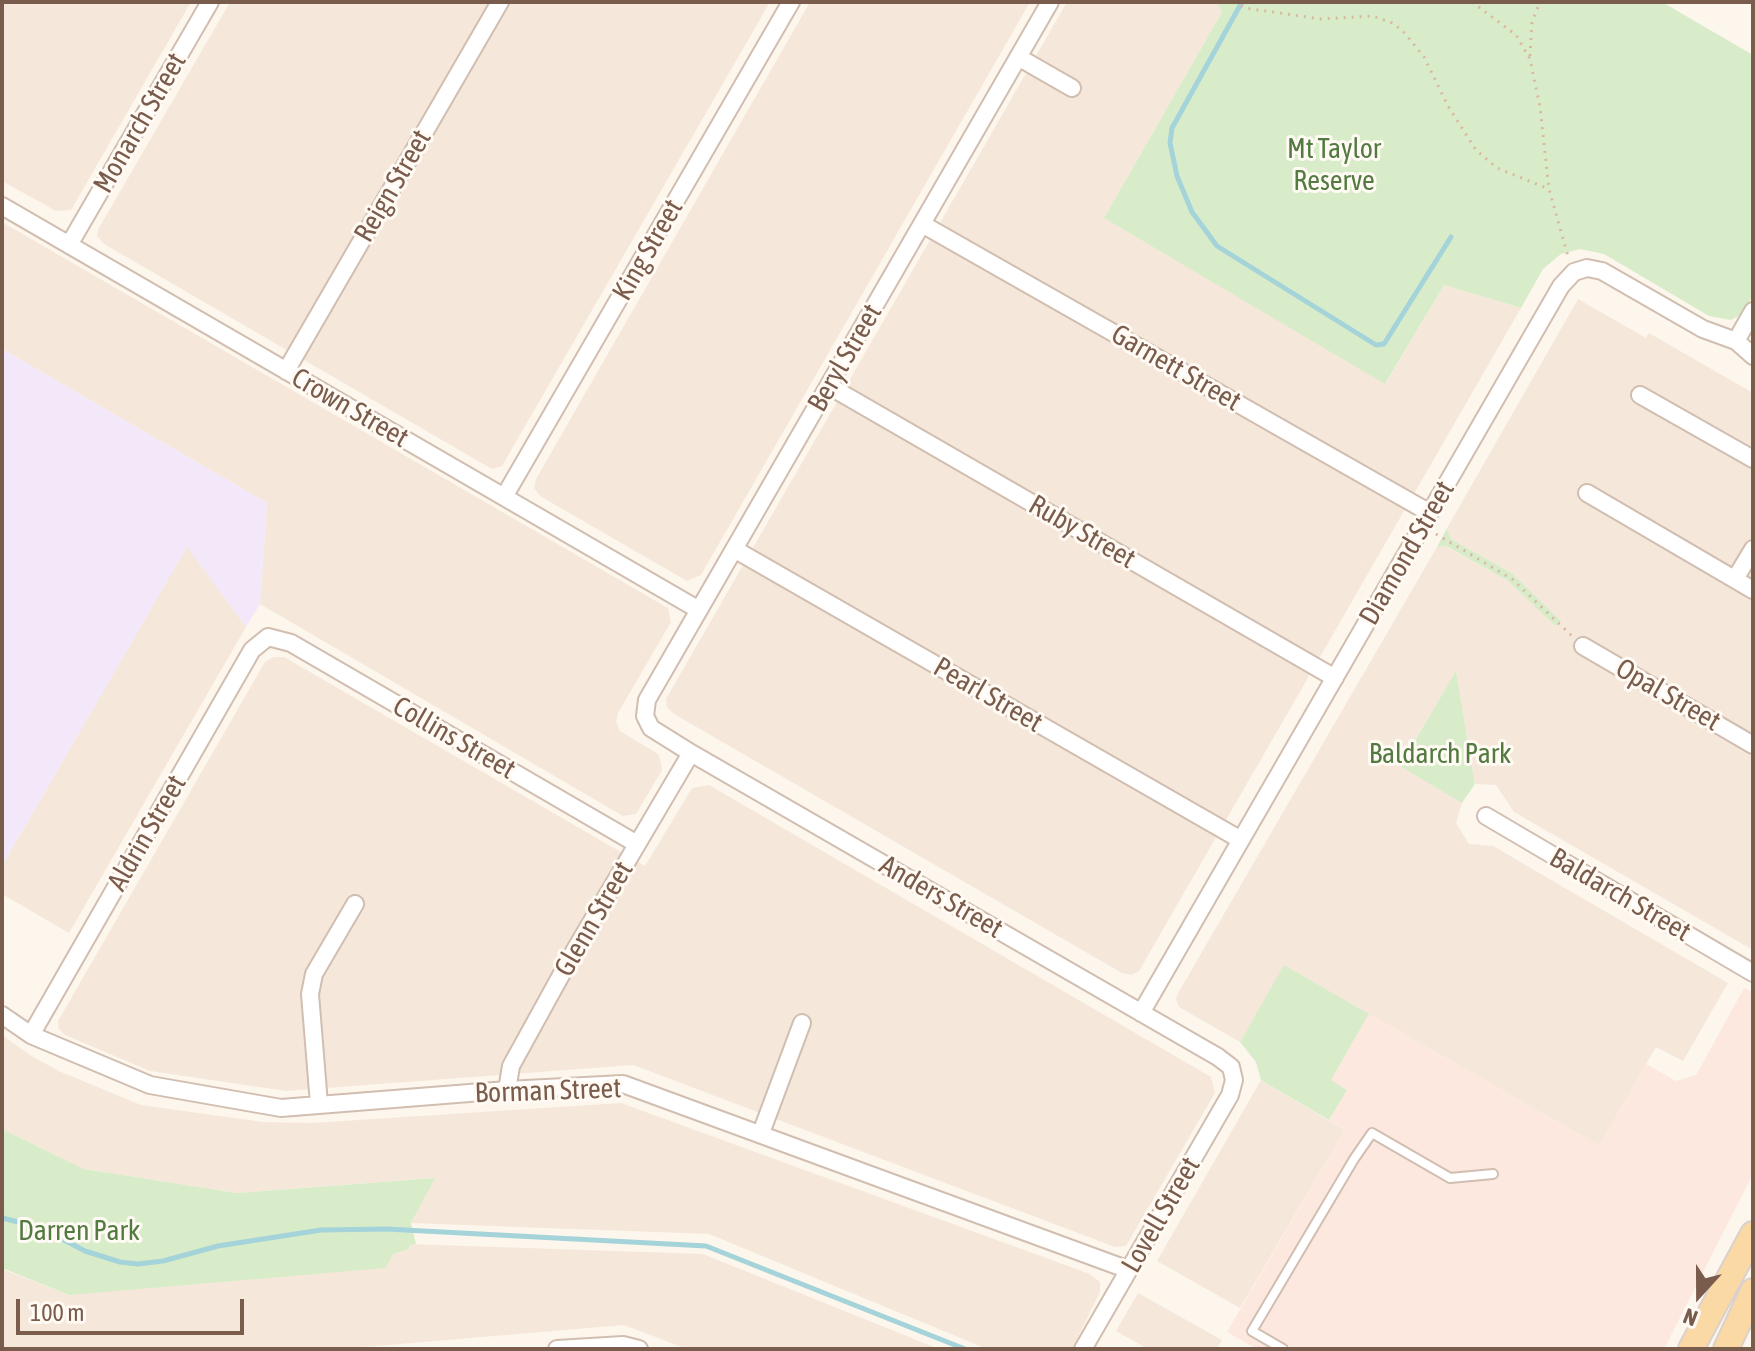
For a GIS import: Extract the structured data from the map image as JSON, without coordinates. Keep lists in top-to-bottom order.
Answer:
{
  "streets": {
    "street": [
      "Monarch Street",
      "Reign Street",
      "King Street",
      "Beryl Street",
      "Garnett Street",
      "Crown Street",
      "Ruby Street",
      "Diamond Street",
      "Pearl Street",
      "Opal Street",
      "Collins Street",
      "Aldrin Street",
      "Baldarch Street",
      "Anders Street",
      "Glenn Street",
      "Borman Street",
      "Lovell Street"
    ]
  },
  "crossings": [
    ["Monarch Street", "Crown Street"],
    ["Reign Street", "Crown Street"],
    ["King Street", "Crown Street"],
    ["Beryl Street", "Garnett Street"],
    ["Beryl Street", "Crown Street"],
    ["Beryl Street", "Ruby Street"],
    ["Beryl Street", "Pearl Street"],
    ["Beryl Street", "Anders Street"],
    ["Garnett Street", "Diamond Street"],
    ["Ruby Street", "Diamond Street"],
    ["Diamond Street", "Pearl Street"],
    ["Diamond Street", "Anders Street"],
    ["Collins Street", "Aldrin Street"],
    ["Collins Street", "Glenn Street"],
    ["Aldrin Street", "Borman Street"],
    ["Anders Street", "Glenn Street"],
    ["Anders Street", "Lovell Street"],
    ["Glenn Street", "Borman Street"],
    ["Borman Street", "Lovell Street"]
  ],
  "parks": ["Mt Taylor Reserve", "Baldarch Park", "Darren Park"],
  "scale_bar": "100 m",
  "north": "bottom"
}
